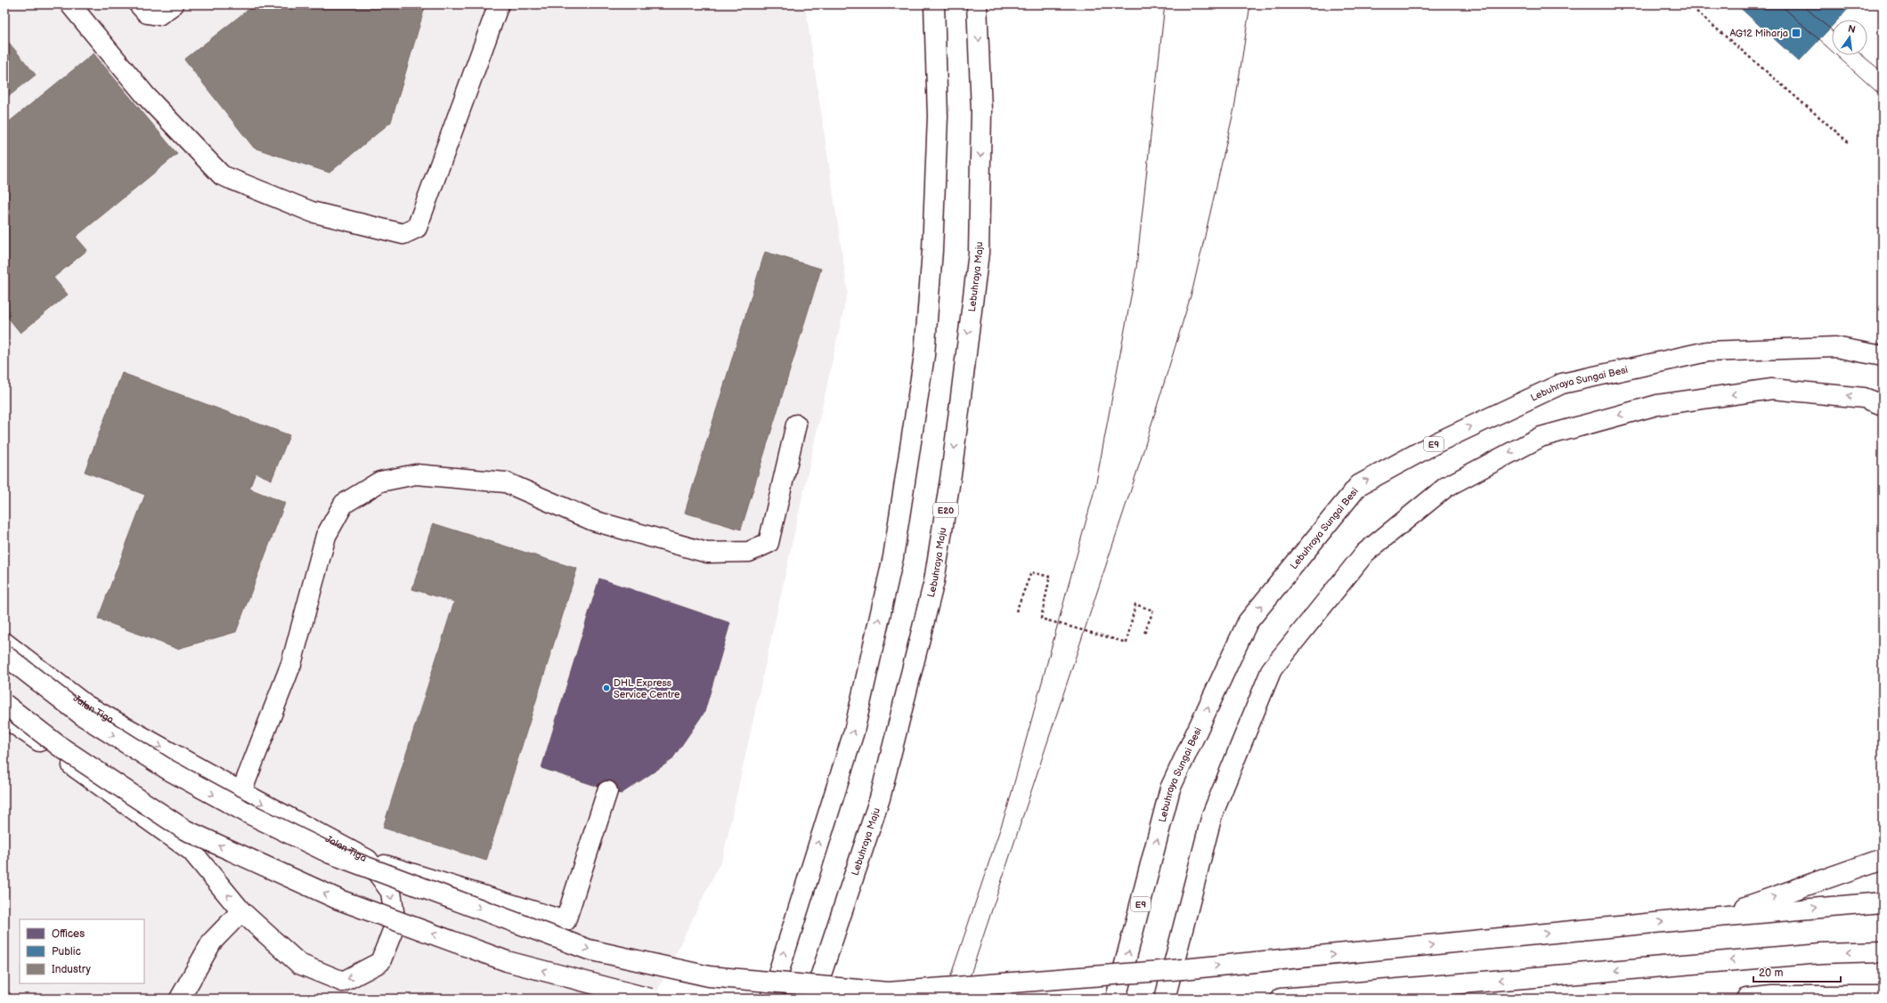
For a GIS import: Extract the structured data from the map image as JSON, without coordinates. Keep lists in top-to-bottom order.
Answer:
{
  "streets": {
    "main road": [
      "Lebuhraya Maju",
      "Lebuhraya Sungai Besi",
      "E9",
      "E20",
      "Jalan Tiga"
    ]
  },
  "one_way": ["Lebuhraya Sungai Besi"],
  "places": {
    "transit": ["AG12 Miharja"],
    "other": ["DHL Express Service Centre"]
  },
  "legend": ["Offices", "Public", "Industry"],
  "scale_bar": "20 m",
  "north": "top"
}
